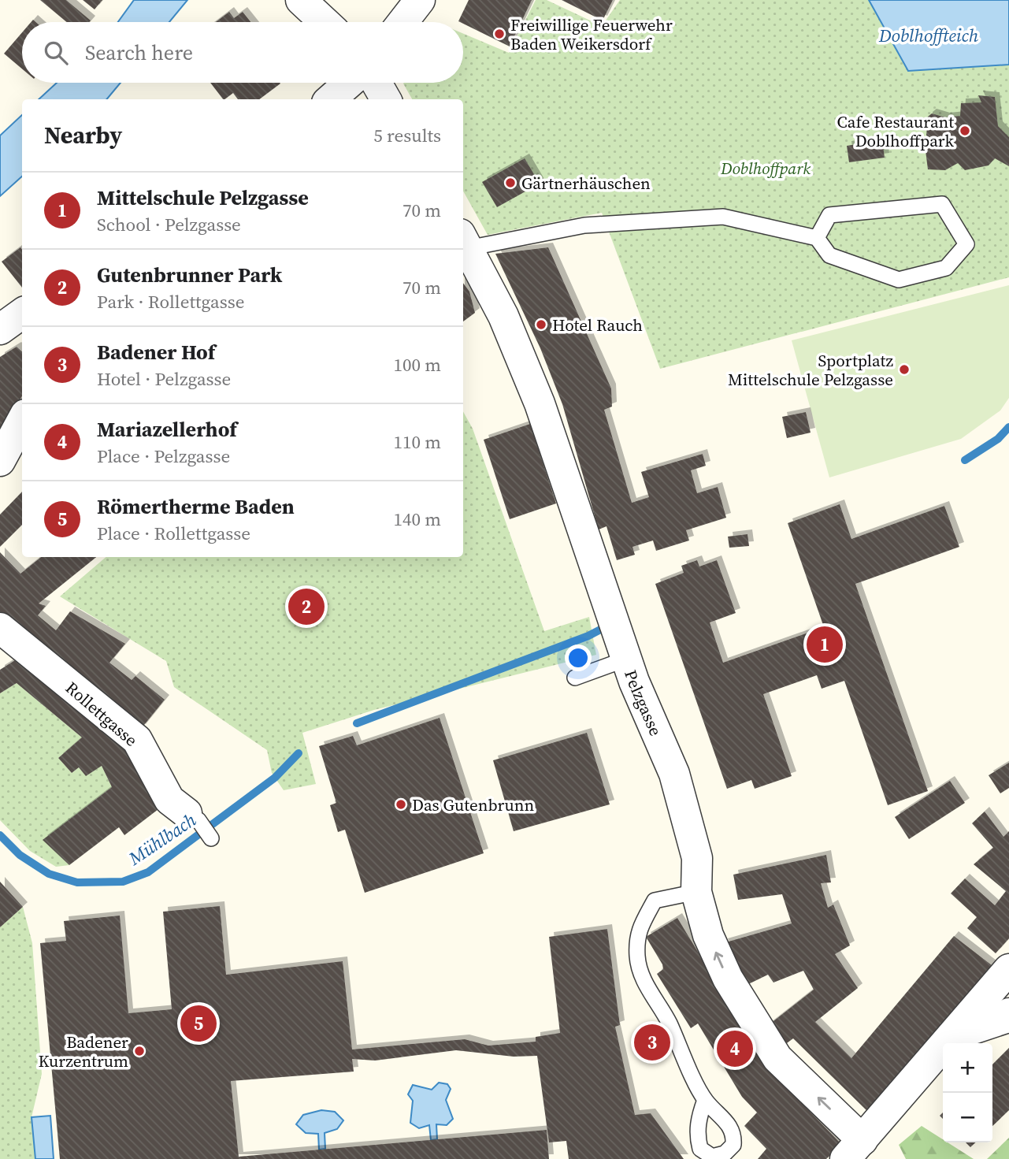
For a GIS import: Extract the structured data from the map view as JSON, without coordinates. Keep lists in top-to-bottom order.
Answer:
{
  "streets": {
    "street": ["Pelzgasse", "Rollettgasse"]
  },
  "water": ["Doblhoffteich", "Mühlbach"],
  "parks": ["Doblhoffpark"],
  "places": [
    "Freiwillige Feuerwehr Baden Weikersdorf",
    "Cafe Restaurant Doblhoffpark",
    "Gärtnerhäuschen",
    "Hotel Rauch",
    "Sportplatz Mittelschule Pelzgasse",
    "Das Gutenbrunn",
    "Badener Kurzentrum"
  ],
  "page": {
    "search": "Search here",
    "heading": ["Nearby", "5 results"],
    "list": [
      {
        "mark": "1",
        "name": "Mittelschule Pelzgasse",
        "note": "School · Pelzgasse",
        "value": "70 m"
      },
      {
        "mark": "2",
        "name": "Gutenbrunner Park",
        "note": "Park · Rollettgasse",
        "value": "70 m"
      },
      {
        "mark": "3",
        "name": "Badener Hof",
        "note": "Hotel · Pelzgasse",
        "value": "100 m"
      },
      {
        "mark": "4",
        "name": "Mariazellerhof",
        "note": "Place · Pelzgasse",
        "value": "110 m"
      },
      {
        "mark": "5",
        "name": "Römertherme Baden",
        "note": "Place · Rollettgasse",
        "value": "140 m"
      }
    ],
    "pins": [
      "2",
      "1",
      "5",
      "3",
      "4"
    ],
    "map_buttons": ["+", "−"]
  }
}
